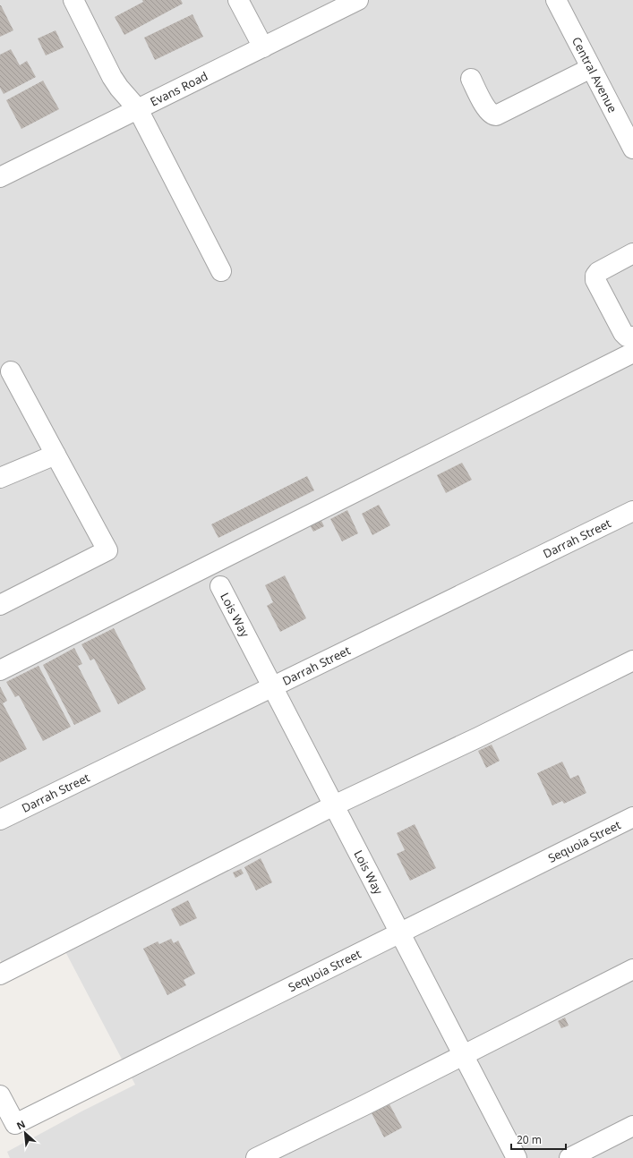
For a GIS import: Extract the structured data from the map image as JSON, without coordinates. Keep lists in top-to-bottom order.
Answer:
{
  "streets": {
    "street": [
      "Central Avenue",
      "Evans Road",
      "Darrah Street",
      "Lois Way",
      "Sequoia Street"
    ]
  },
  "crossings": [
    ["Darrah Street", "Lois Way"],
    ["Lois Way", "Sequoia Street"]
  ],
  "scale_bar": "20 m",
  "north": "top left"
}
